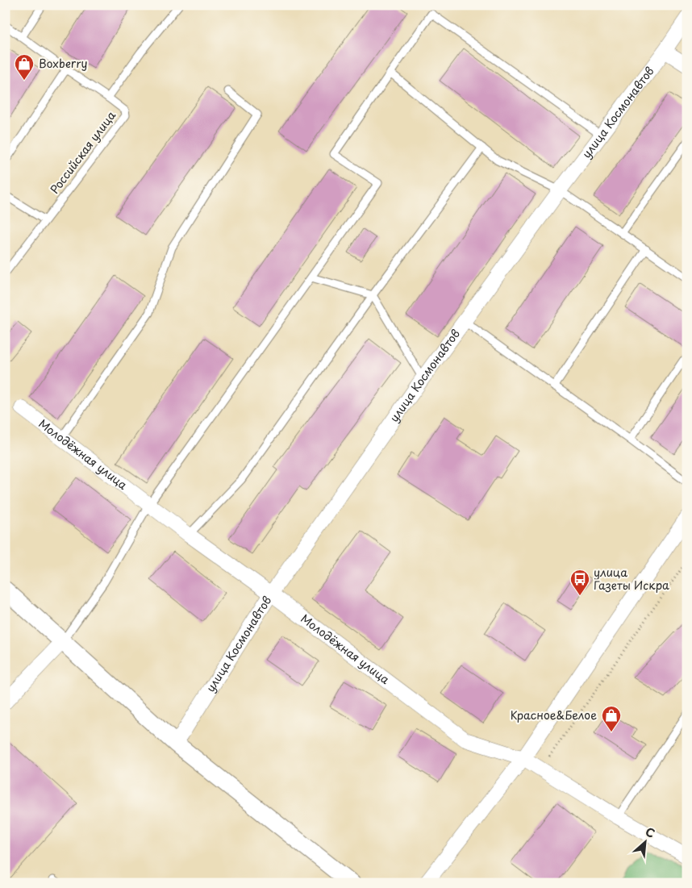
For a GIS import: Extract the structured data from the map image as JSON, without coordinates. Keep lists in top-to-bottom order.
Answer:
{
  "streets": {
    "street": ["улица Космонавтов", "Молодёжная улица"],
    "lane": ["Российская улица"]
  },
  "crossings": [
    ["улица Космонавтов", "Молодёжная улица"]
  ],
  "places": {
    "shop": ["Boxberry", "Красное&Белое"],
    "bus stop": ["улица Газеты Искра"]
  },
  "north": "top right"
}
